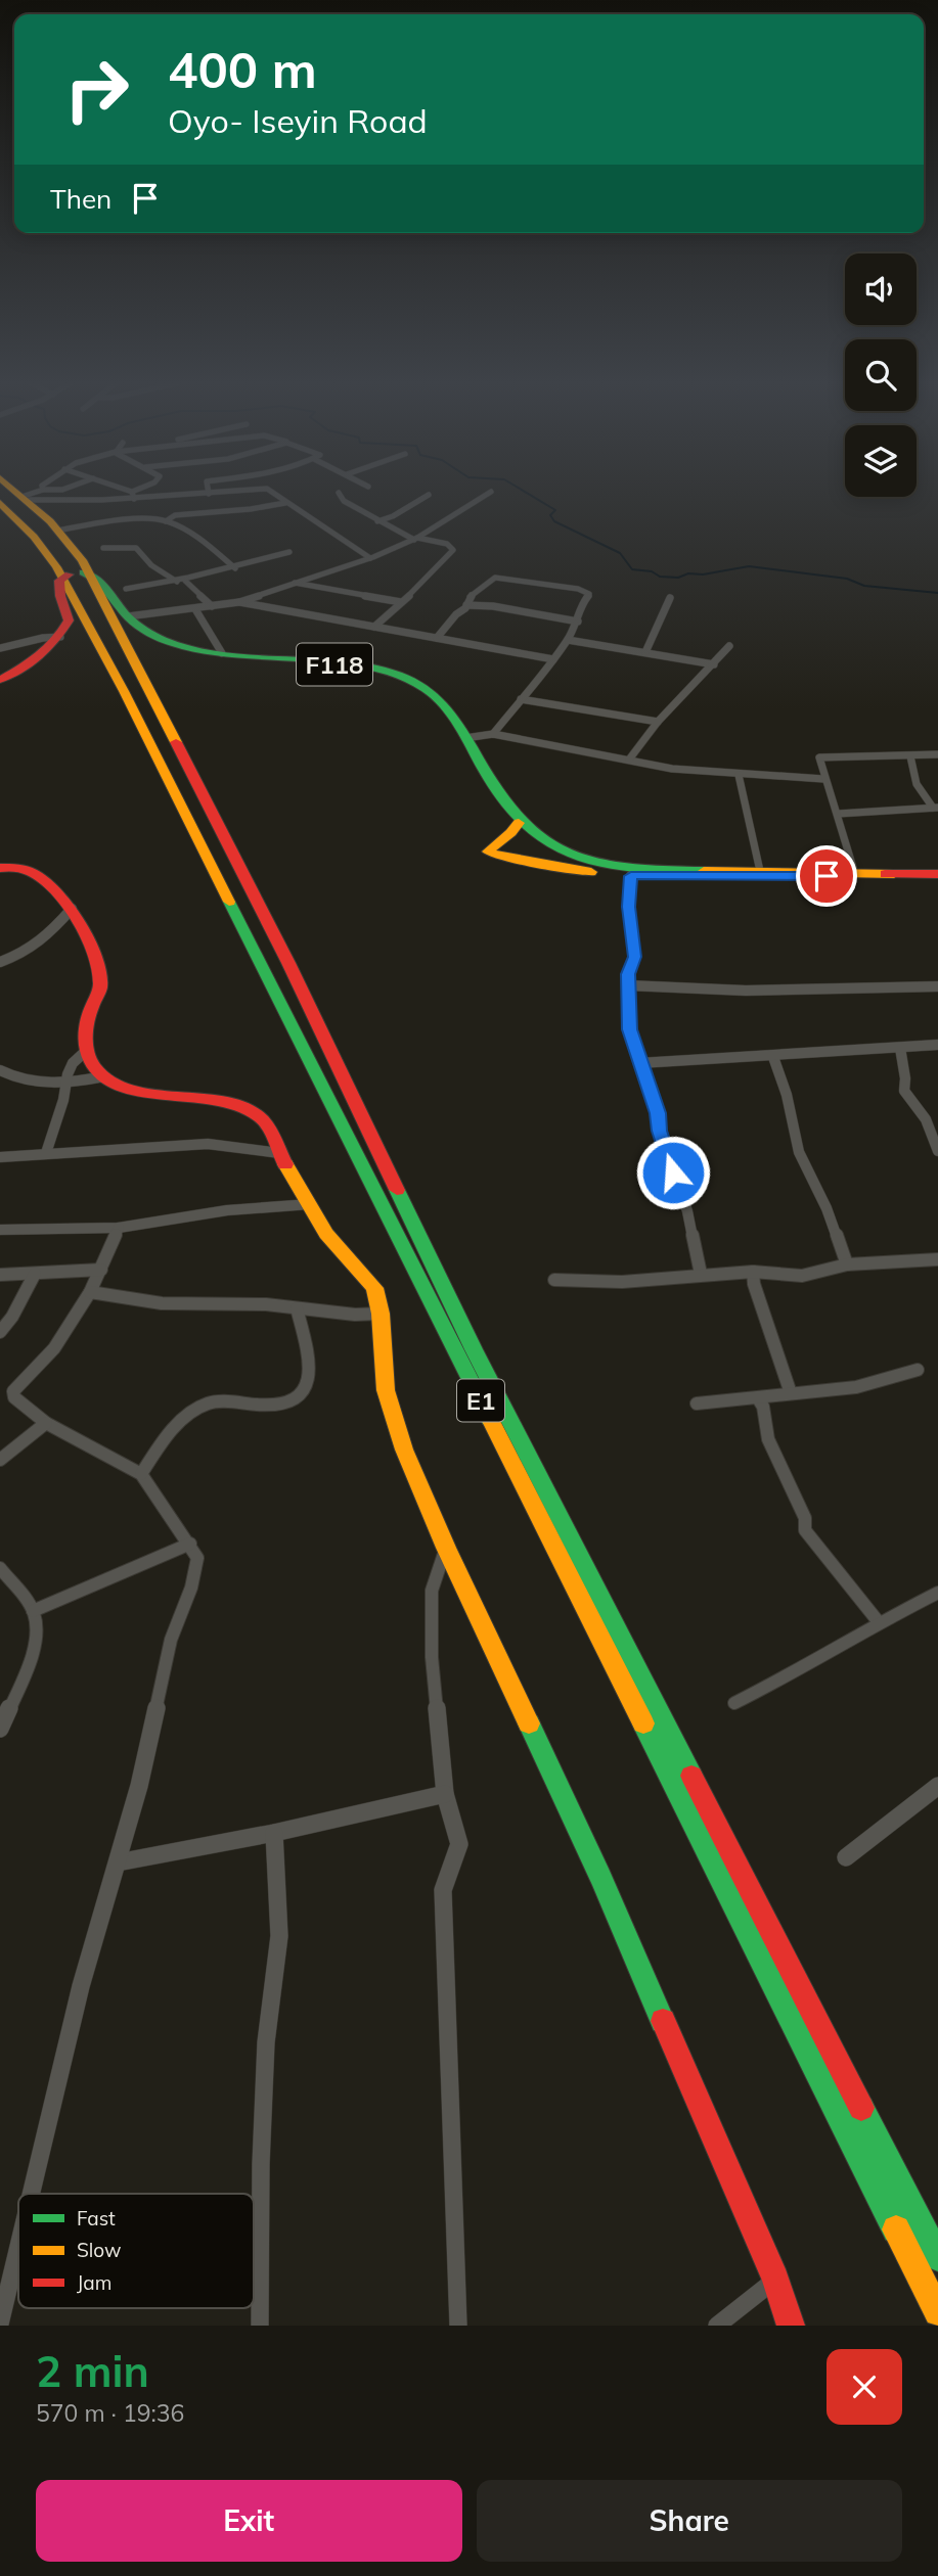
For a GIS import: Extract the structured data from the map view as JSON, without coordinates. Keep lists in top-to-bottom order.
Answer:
{
  "streets": {
    "main road": ["F118", "E1"]
  },
  "crossings": [
    ["F118", "E1"]
  ],
  "legend": ["Fast", "Slow", "Jam"],
  "page": {
    "turn": ["400 m", "Oyo- Iseyin Road"],
    "then": "Then",
    "heading": ["2 min", "570 m · 19:36"],
    "buttons": ["Exit", "Share"]
  }
}
